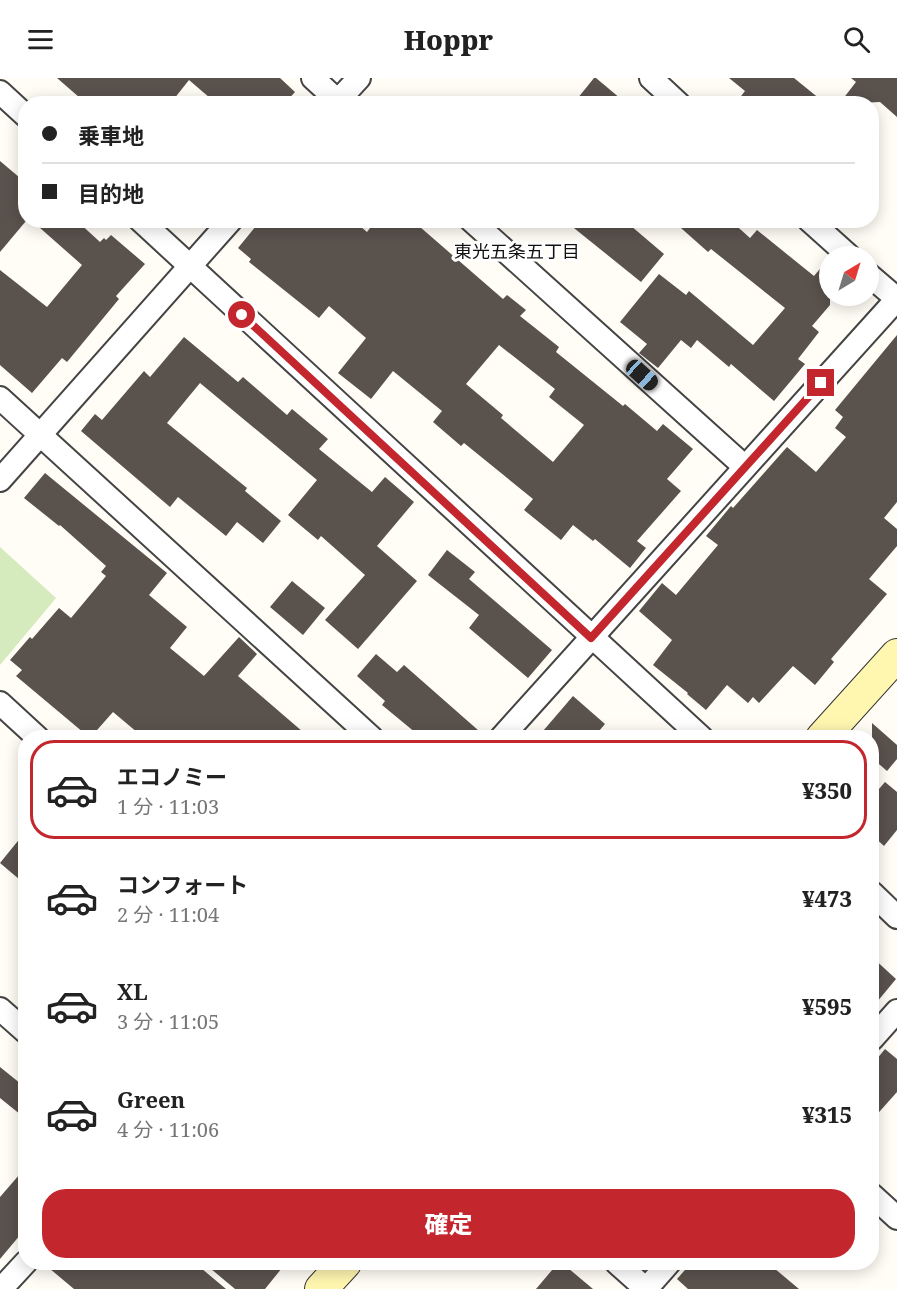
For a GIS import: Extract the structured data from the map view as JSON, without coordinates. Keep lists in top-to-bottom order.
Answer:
{
  "districts": ["東光五条五丁目"],
  "north": "top right",
  "page": {
    "header": "Hoppr",
    "banner": ["乗車地", "目的地"],
    "list": [
      {
        "name": "エコノミー",
        "note": "1 分 · 11:03",
        "value": "¥350"
      },
      {
        "name": "コンフォート",
        "note": "2 分 · 11:04",
        "value": "¥473"
      },
      {
        "name": "XL",
        "note": "3 分 · 11:05",
        "value": "¥595"
      },
      {
        "name": "Green",
        "note": "4 分 · 11:06",
        "value": "¥315"
      }
    ],
    "buttons": "確定"
  }
}
